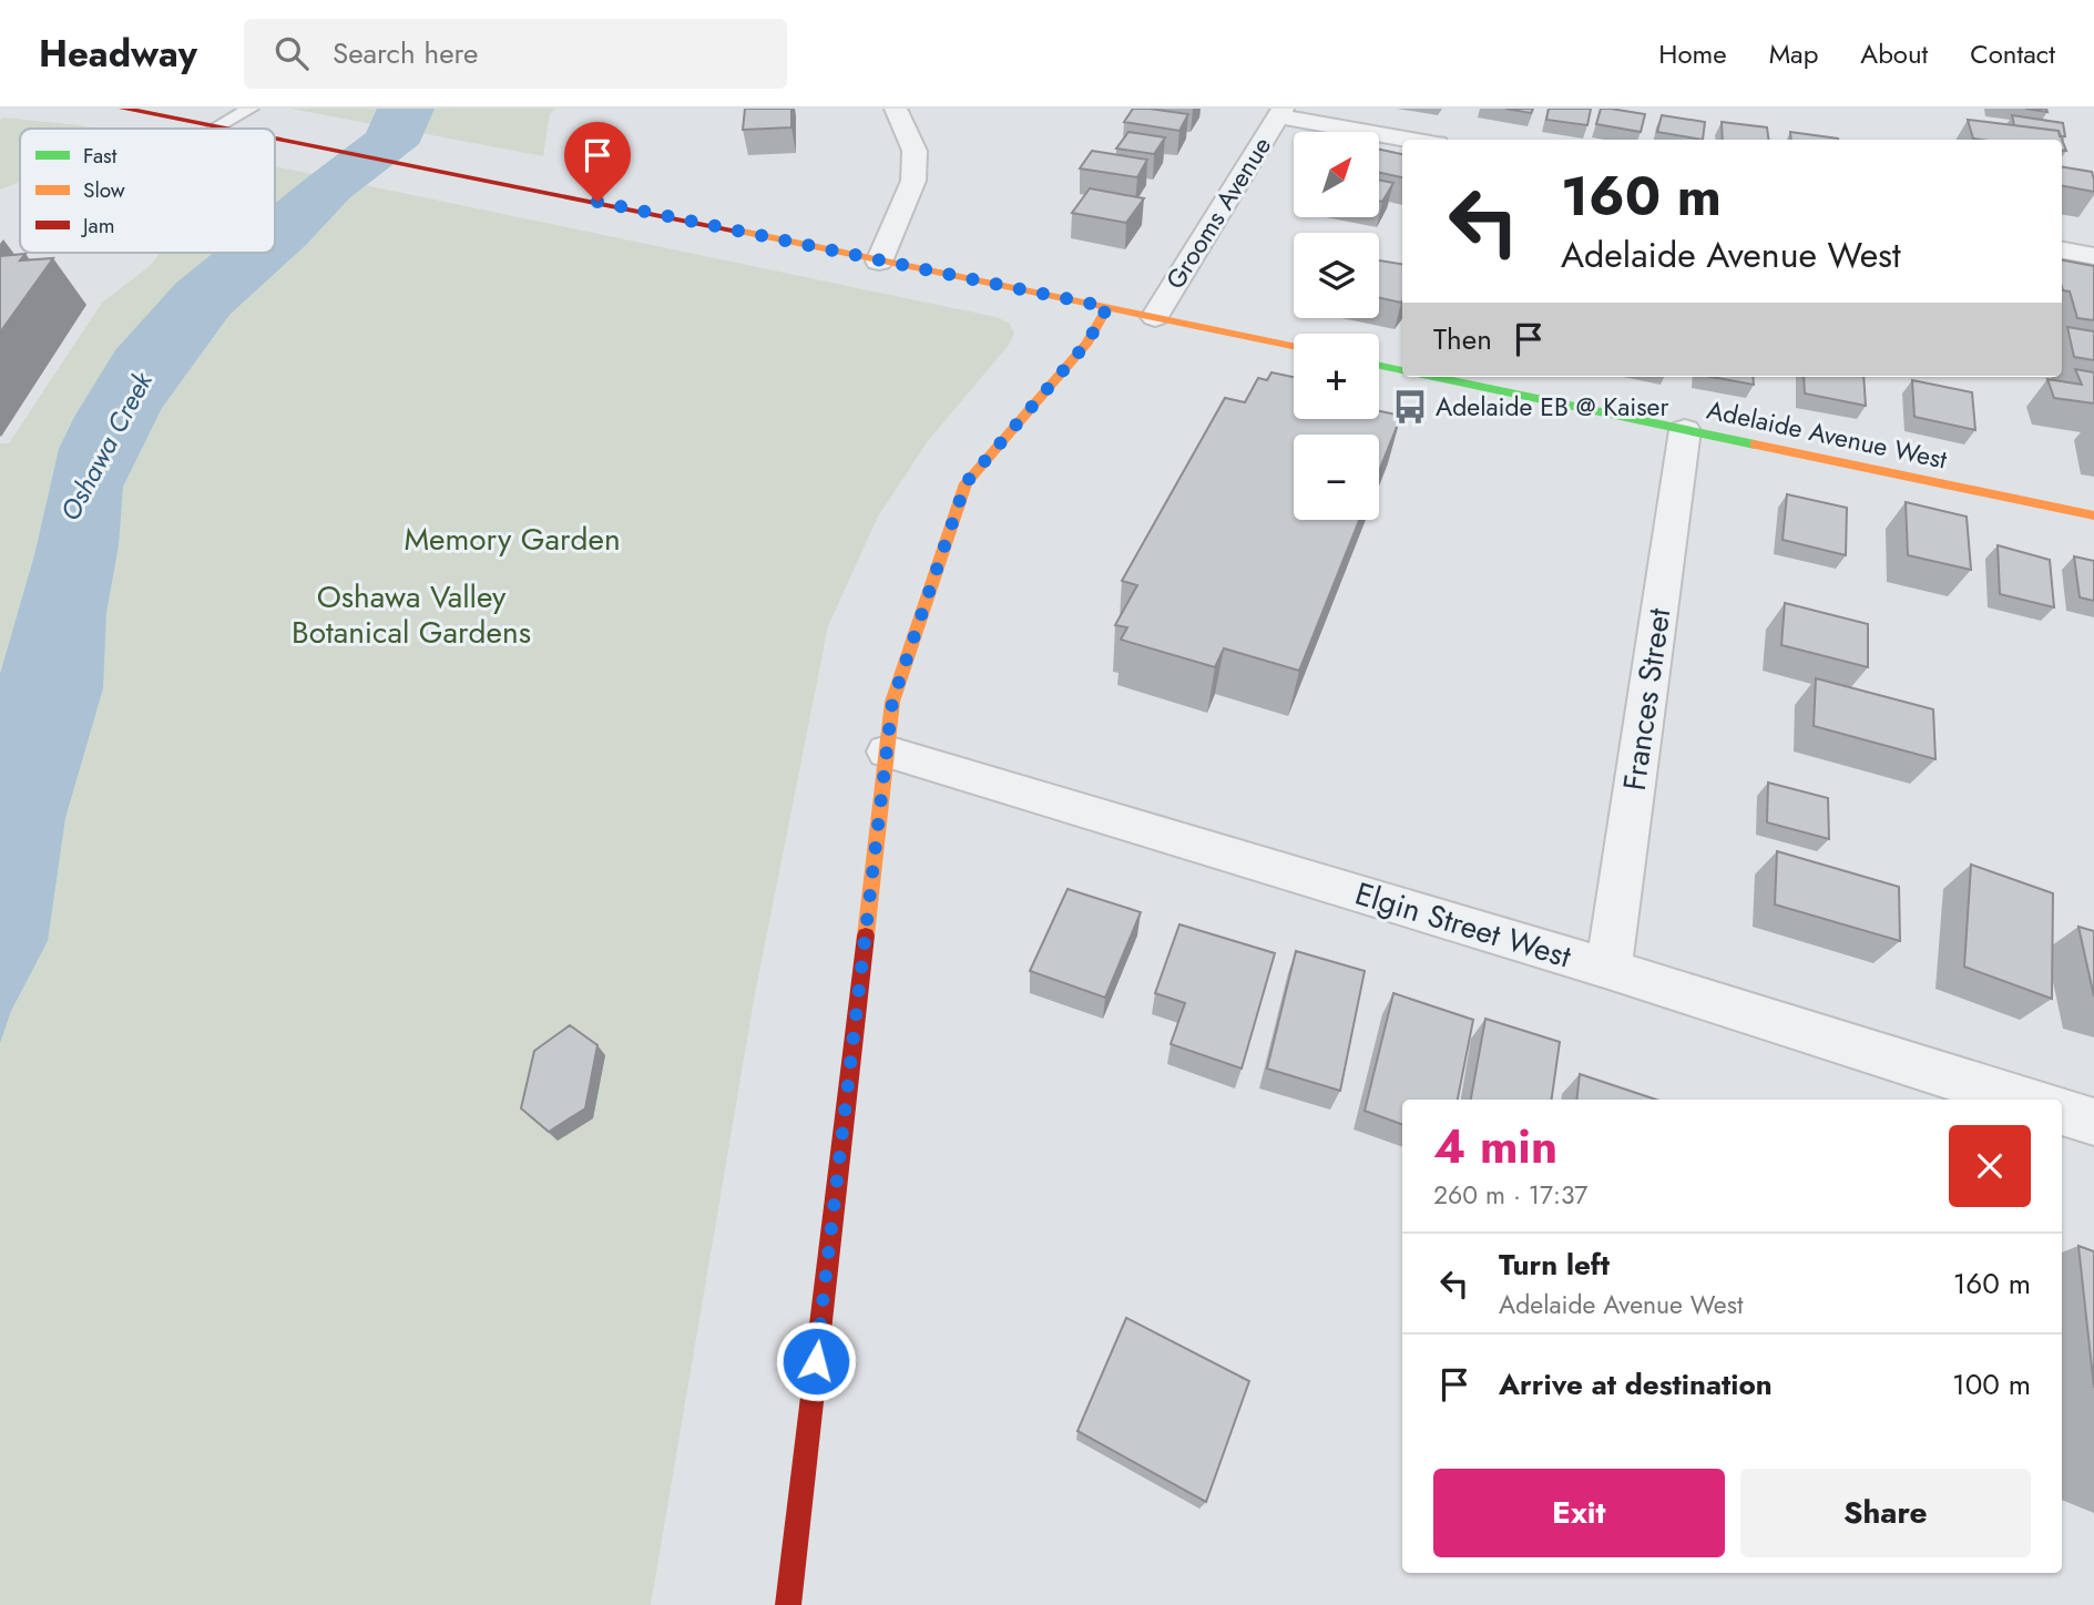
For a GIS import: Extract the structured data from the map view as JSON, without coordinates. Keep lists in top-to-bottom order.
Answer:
{
  "streets": {
    "main road": ["Adelaide Avenue West"],
    "street": ["Grooms Avenue", "Frances Street", "Elgin Street West"]
  },
  "crossings": [
    ["Adelaide Avenue West", "Frances Street"],
    ["Frances Street", "Elgin Street West"]
  ],
  "water": ["Oshawa Creek"],
  "parks": ["Memory Garden", "Oshawa Valley Botanical Gardens"],
  "places": {
    "bus stop": ["Adelaide EB @ Kaiser"]
  },
  "legend": ["Fast", "Slow", "Jam"],
  "north": "top right",
  "page": {
    "header": "Headway",
    "search": "Search here",
    "nav": [
      "Home",
      "Map",
      "About",
      "Contact"
    ],
    "map_buttons": ["+", "−"],
    "turn": ["160 m", "Adelaide Avenue West"],
    "then": "Then",
    "heading": ["4 min", "260 m · 17:37"],
    "list": [
      {
        "name": "Turn left",
        "note": "Adelaide Avenue West",
        "value": "160 m"
      },
      {
        "name": "Arrive at destination",
        "value": "100 m"
      }
    ],
    "buttons": ["Exit", "Share"]
  }
}
